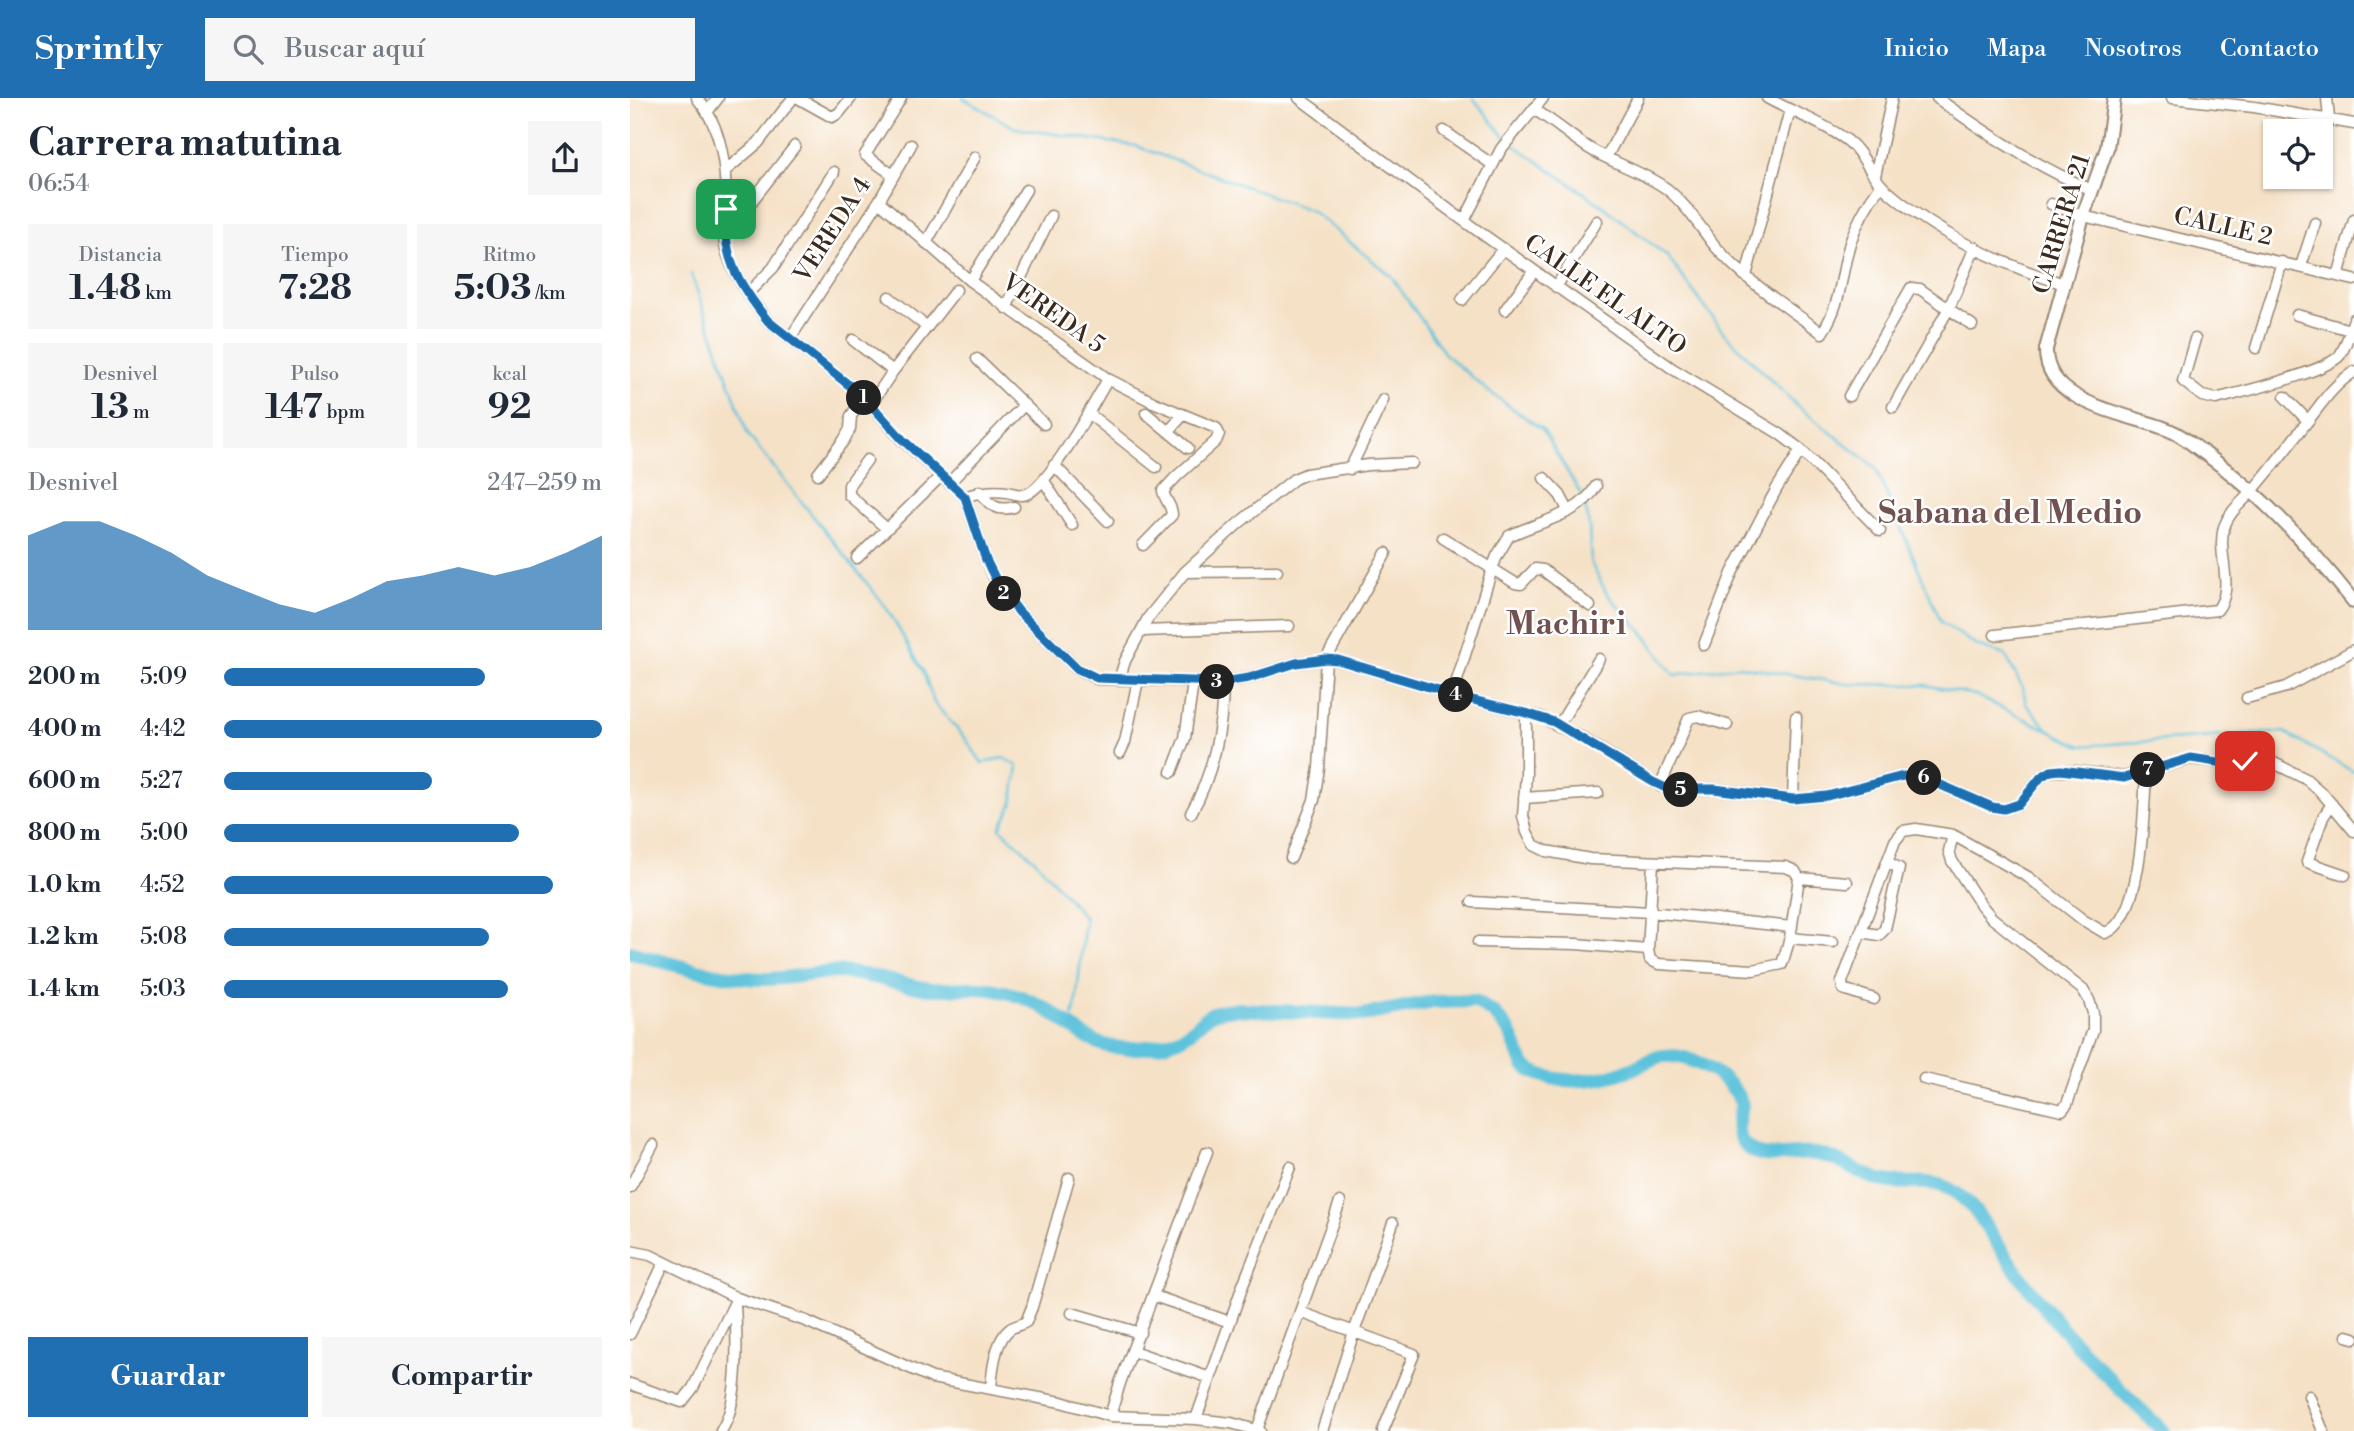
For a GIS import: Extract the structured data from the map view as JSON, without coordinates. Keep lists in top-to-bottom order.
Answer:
{
  "streets": {
    "street": [
      "CARRERA 21",
      "CALLE 2",
      "VEREDA 4",
      "CALLE EL ALTO",
      "VEREDA 5"
    ]
  },
  "crossings": [
    ["CARRERA 21", "CALLE 2"],
    ["VEREDA 4", "VEREDA 5"]
  ],
  "districts": ["Sabana del Medio", "Machiri"],
  "page": {
    "header": "Sprintly",
    "search": "Buscar aquí",
    "nav": [
      "Inicio",
      "Mapa",
      "Nosotros",
      "Contacto"
    ],
    "heading": ["Carrera matutina", "06:54"],
    "stats": [
      ["Distancia", "1.48 km"],
      ["Tiempo", "7:28"],
      ["Ritmo", "5:03 /km"],
      ["Desnivel", "13 m"],
      ["Pulso", "147 bpm"],
      ["kcal", "92"]
    ],
    "pins": [
      "1",
      "2",
      "3",
      "4",
      "7",
      "6",
      "5"
    ],
    "chart": ["Desnivel", "247–259 m"],
    "list": [
      {
        "name": "200 m",
        "note": "5:09"
      },
      {
        "name": "400 m",
        "note": "4:42"
      },
      {
        "name": "600 m",
        "note": "5:27"
      },
      {
        "name": "800 m",
        "note": "5:00"
      },
      {
        "name": "1.0 km",
        "note": "4:52"
      },
      {
        "name": "1.2 km",
        "note": "5:08"
      },
      {
        "name": "1.4 km",
        "note": "5:03"
      }
    ],
    "buttons": ["Guardar", "Compartir"]
  }
}
